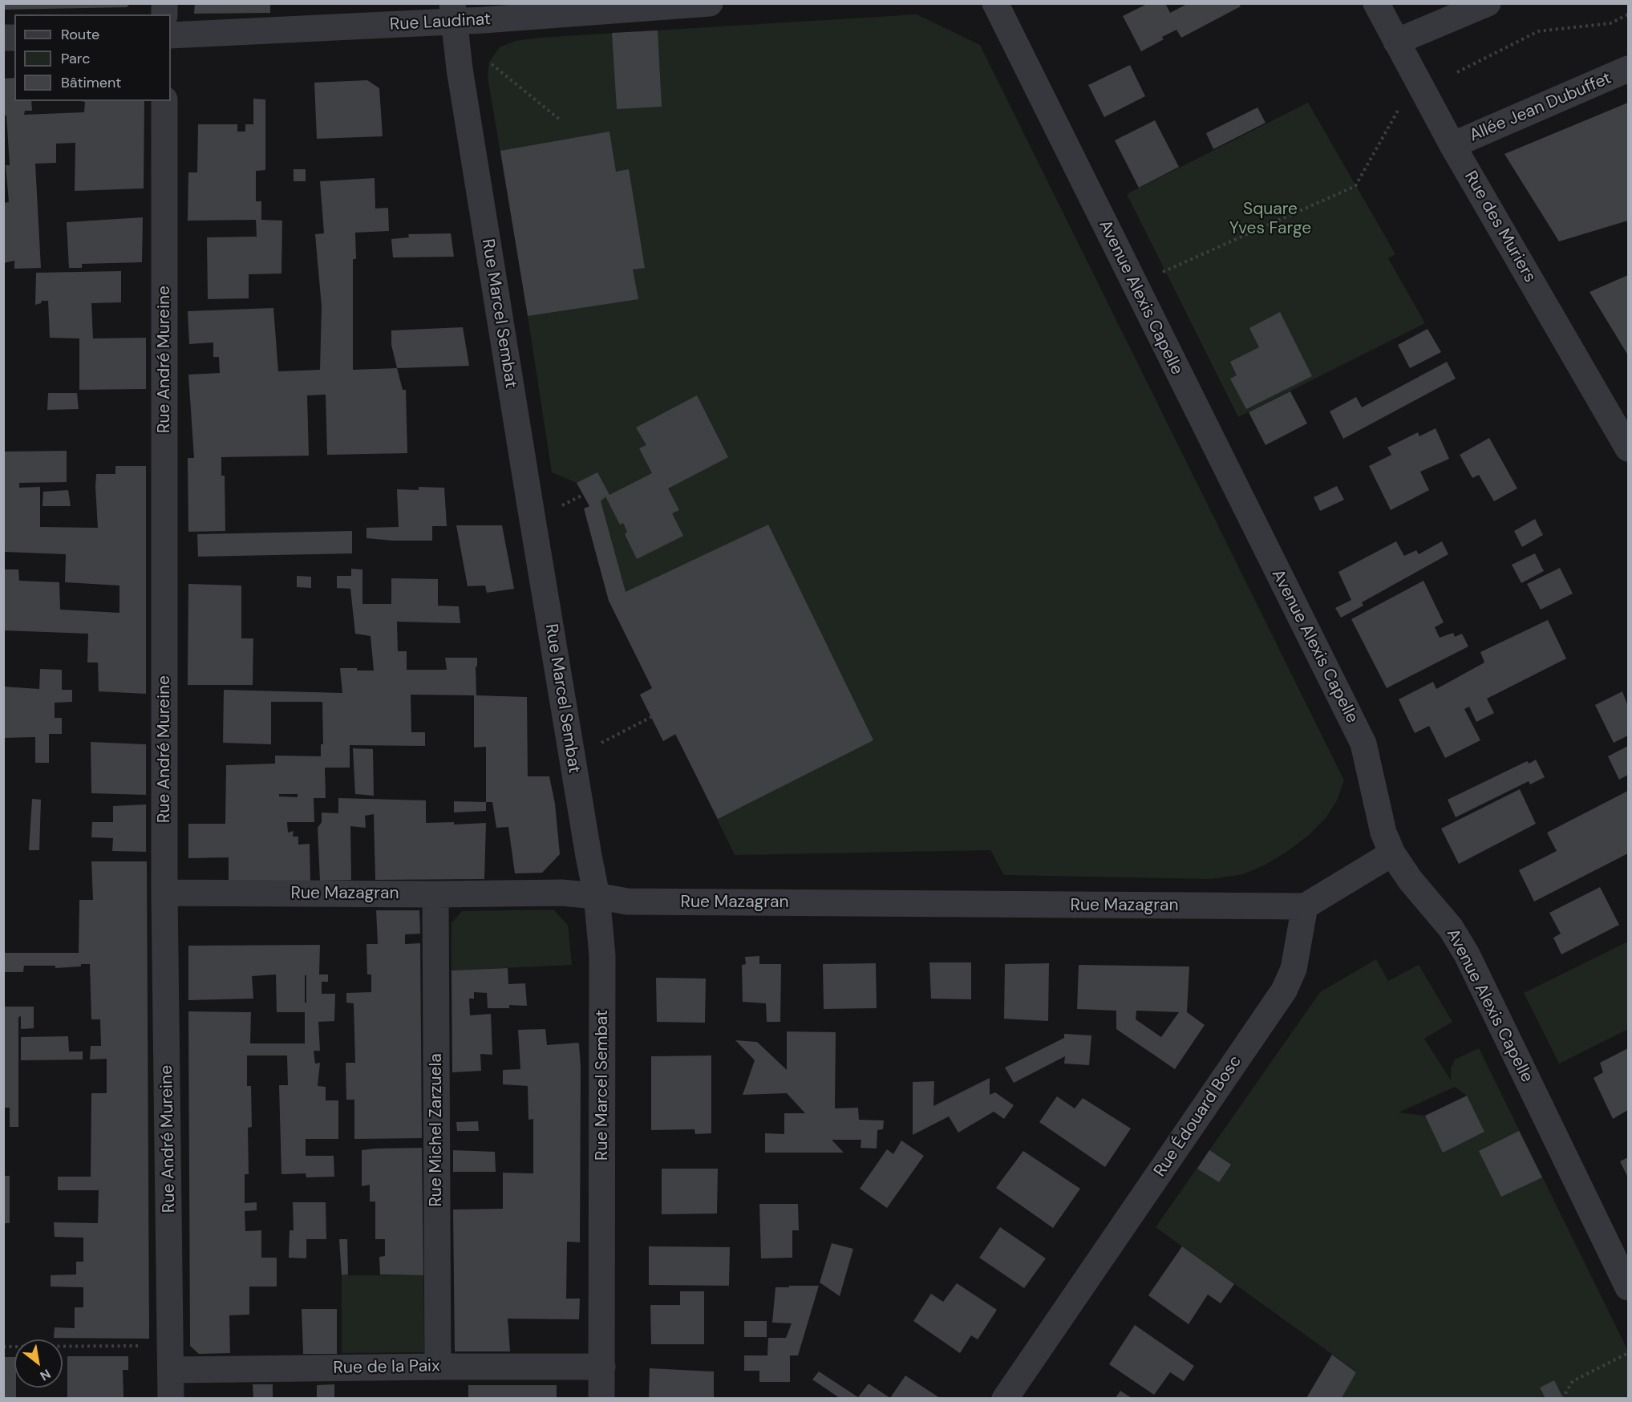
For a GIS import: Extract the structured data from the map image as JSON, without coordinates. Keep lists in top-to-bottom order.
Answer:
{
  "streets": {
    "street": [
      "Rue Laudinat",
      "Allée Jean Dubuffet",
      "Rue des Muriers",
      "Avenue Alexis Capelle",
      "Rue Marcel Sembat",
      "Rue André Mureine",
      "Rue Mazagran",
      "Rue Édouard Bosc",
      "Rue Michel Zarzuela",
      "Rue de la Paix"
    ]
  },
  "crossings": [
    ["Rue Laudinat", "Rue Marcel Sembat"],
    ["Allée Jean Dubuffet", "Rue des Muriers"],
    ["Rue Marcel Sembat", "Rue Mazagran"],
    ["Rue Marcel Sembat", "Rue de la Paix"],
    ["Rue André Mureine", "Rue Mazagran"],
    ["Rue André Mureine", "Rue de la Paix"],
    ["Rue Mazagran", "Rue Édouard Bosc"],
    ["Rue Mazagran", "Rue Michel Zarzuela"],
    ["Rue Michel Zarzuela", "Rue de la Paix"]
  ],
  "parks": ["Square Yves Farge"],
  "legend": ["Route", "Parc", "Bâtiment"],
  "north": "bottom right"
}
